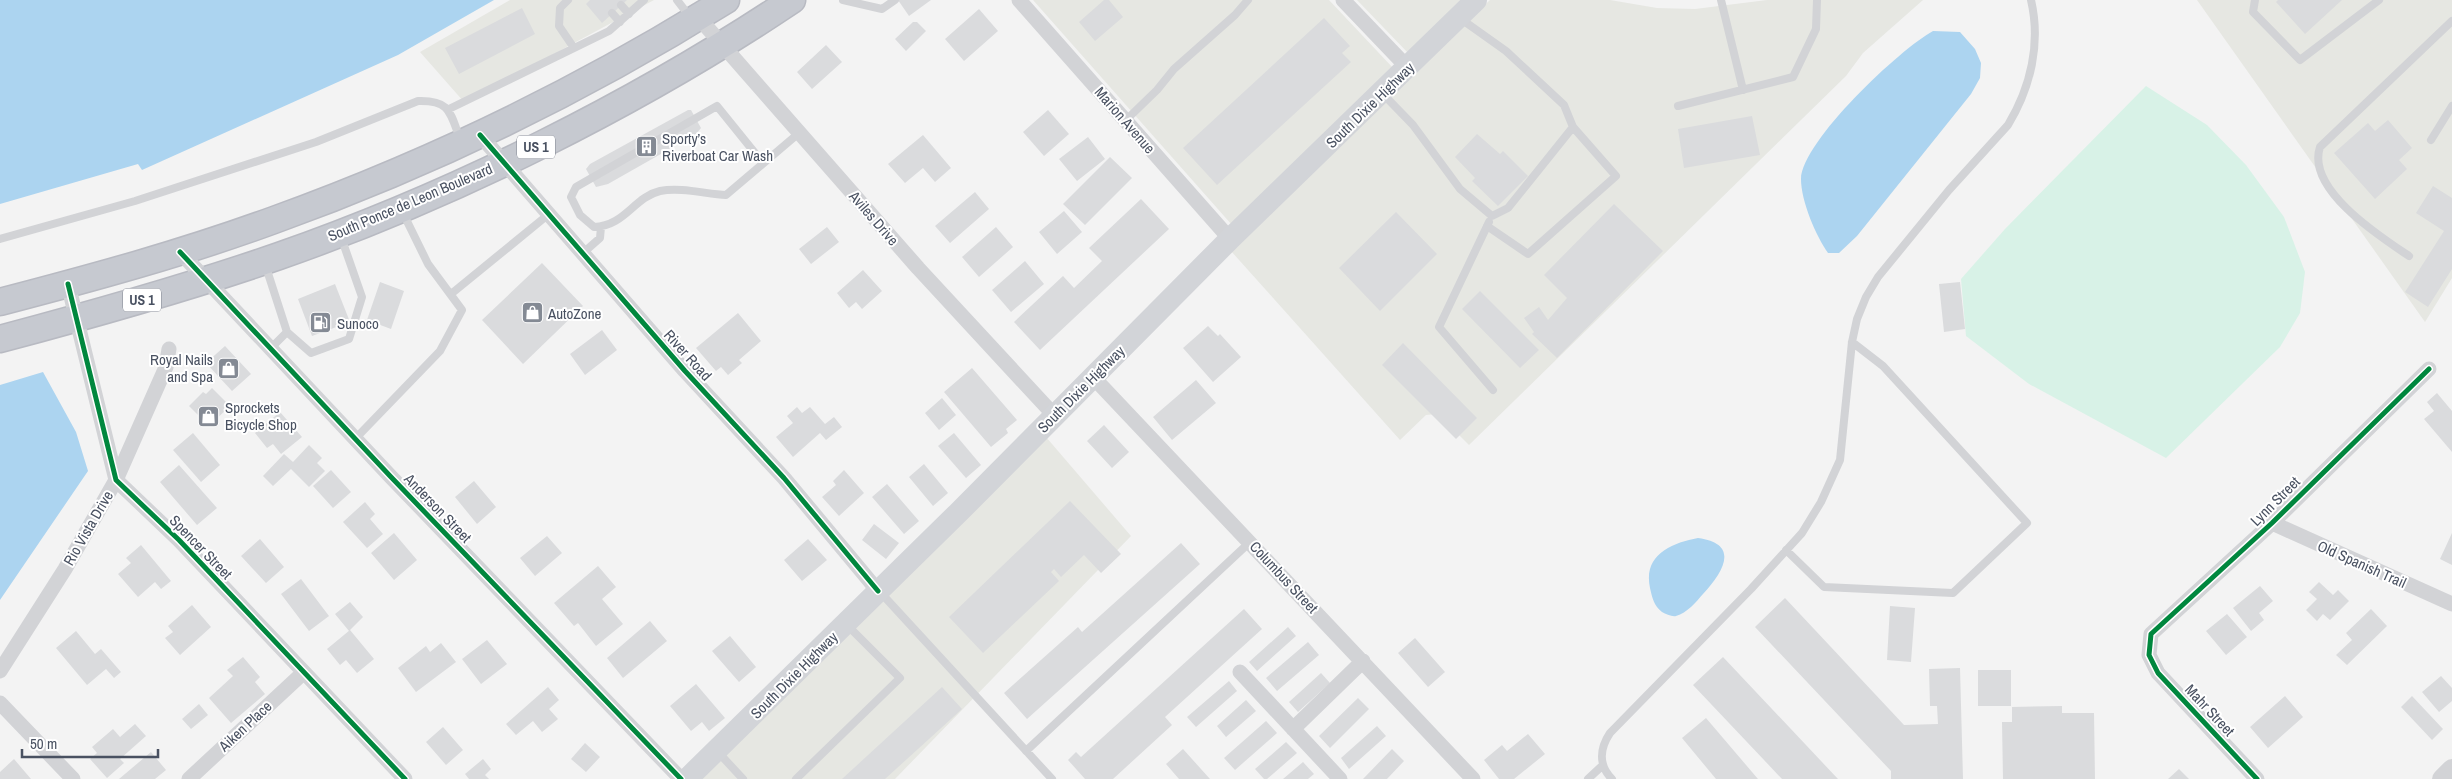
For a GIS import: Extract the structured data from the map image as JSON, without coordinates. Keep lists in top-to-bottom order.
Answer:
{
  "streets": {
    "highway": ["US 1", "South Ponce de Leon Boulevard"],
    "main road": ["South Dixie Highway"],
    "street": [
      "Marion Avenue",
      "Aviles Drive",
      "River Road",
      "Lynn Street",
      "Anderson Street",
      "Rio Vista Drive",
      "Spencer Street",
      "Old Spanish Trail",
      "Columbus Street",
      "Mahr Street",
      "Aiken Place"
    ]
  },
  "crossings": [
    ["South Dixie Highway", "Marion Avenue"],
    ["South Dixie Highway", "Aviles Drive"],
    ["South Dixie Highway", "River Road"],
    ["South Dixie Highway", "Columbus Street"],
    ["US 1", "Aviles Drive"],
    ["US 1", "River Road"],
    ["US 1", "Anderson Street"],
    ["South Ponce de Leon Boulevard", "Aviles Drive"],
    ["South Ponce de Leon Boulevard", "River Road"],
    ["South Ponce de Leon Boulevard", "Anderson Street"],
    ["Lynn Street", "Old Spanish Trail"],
    ["Lynn Street", "Mahr Street"],
    ["Rio Vista Drive", "Spencer Street"],
    ["Spencer Street", "Aiken Place"]
  ],
  "places": {
    "building": ["Sporty’s Riverboat Car Wash"],
    "shop": ["AutoZone", "Royal Nails and Spa", "Sprockets Bicycle Shop"],
    "fuel station": ["Sunoco"]
  },
  "scale_bar": "50 m"
}
